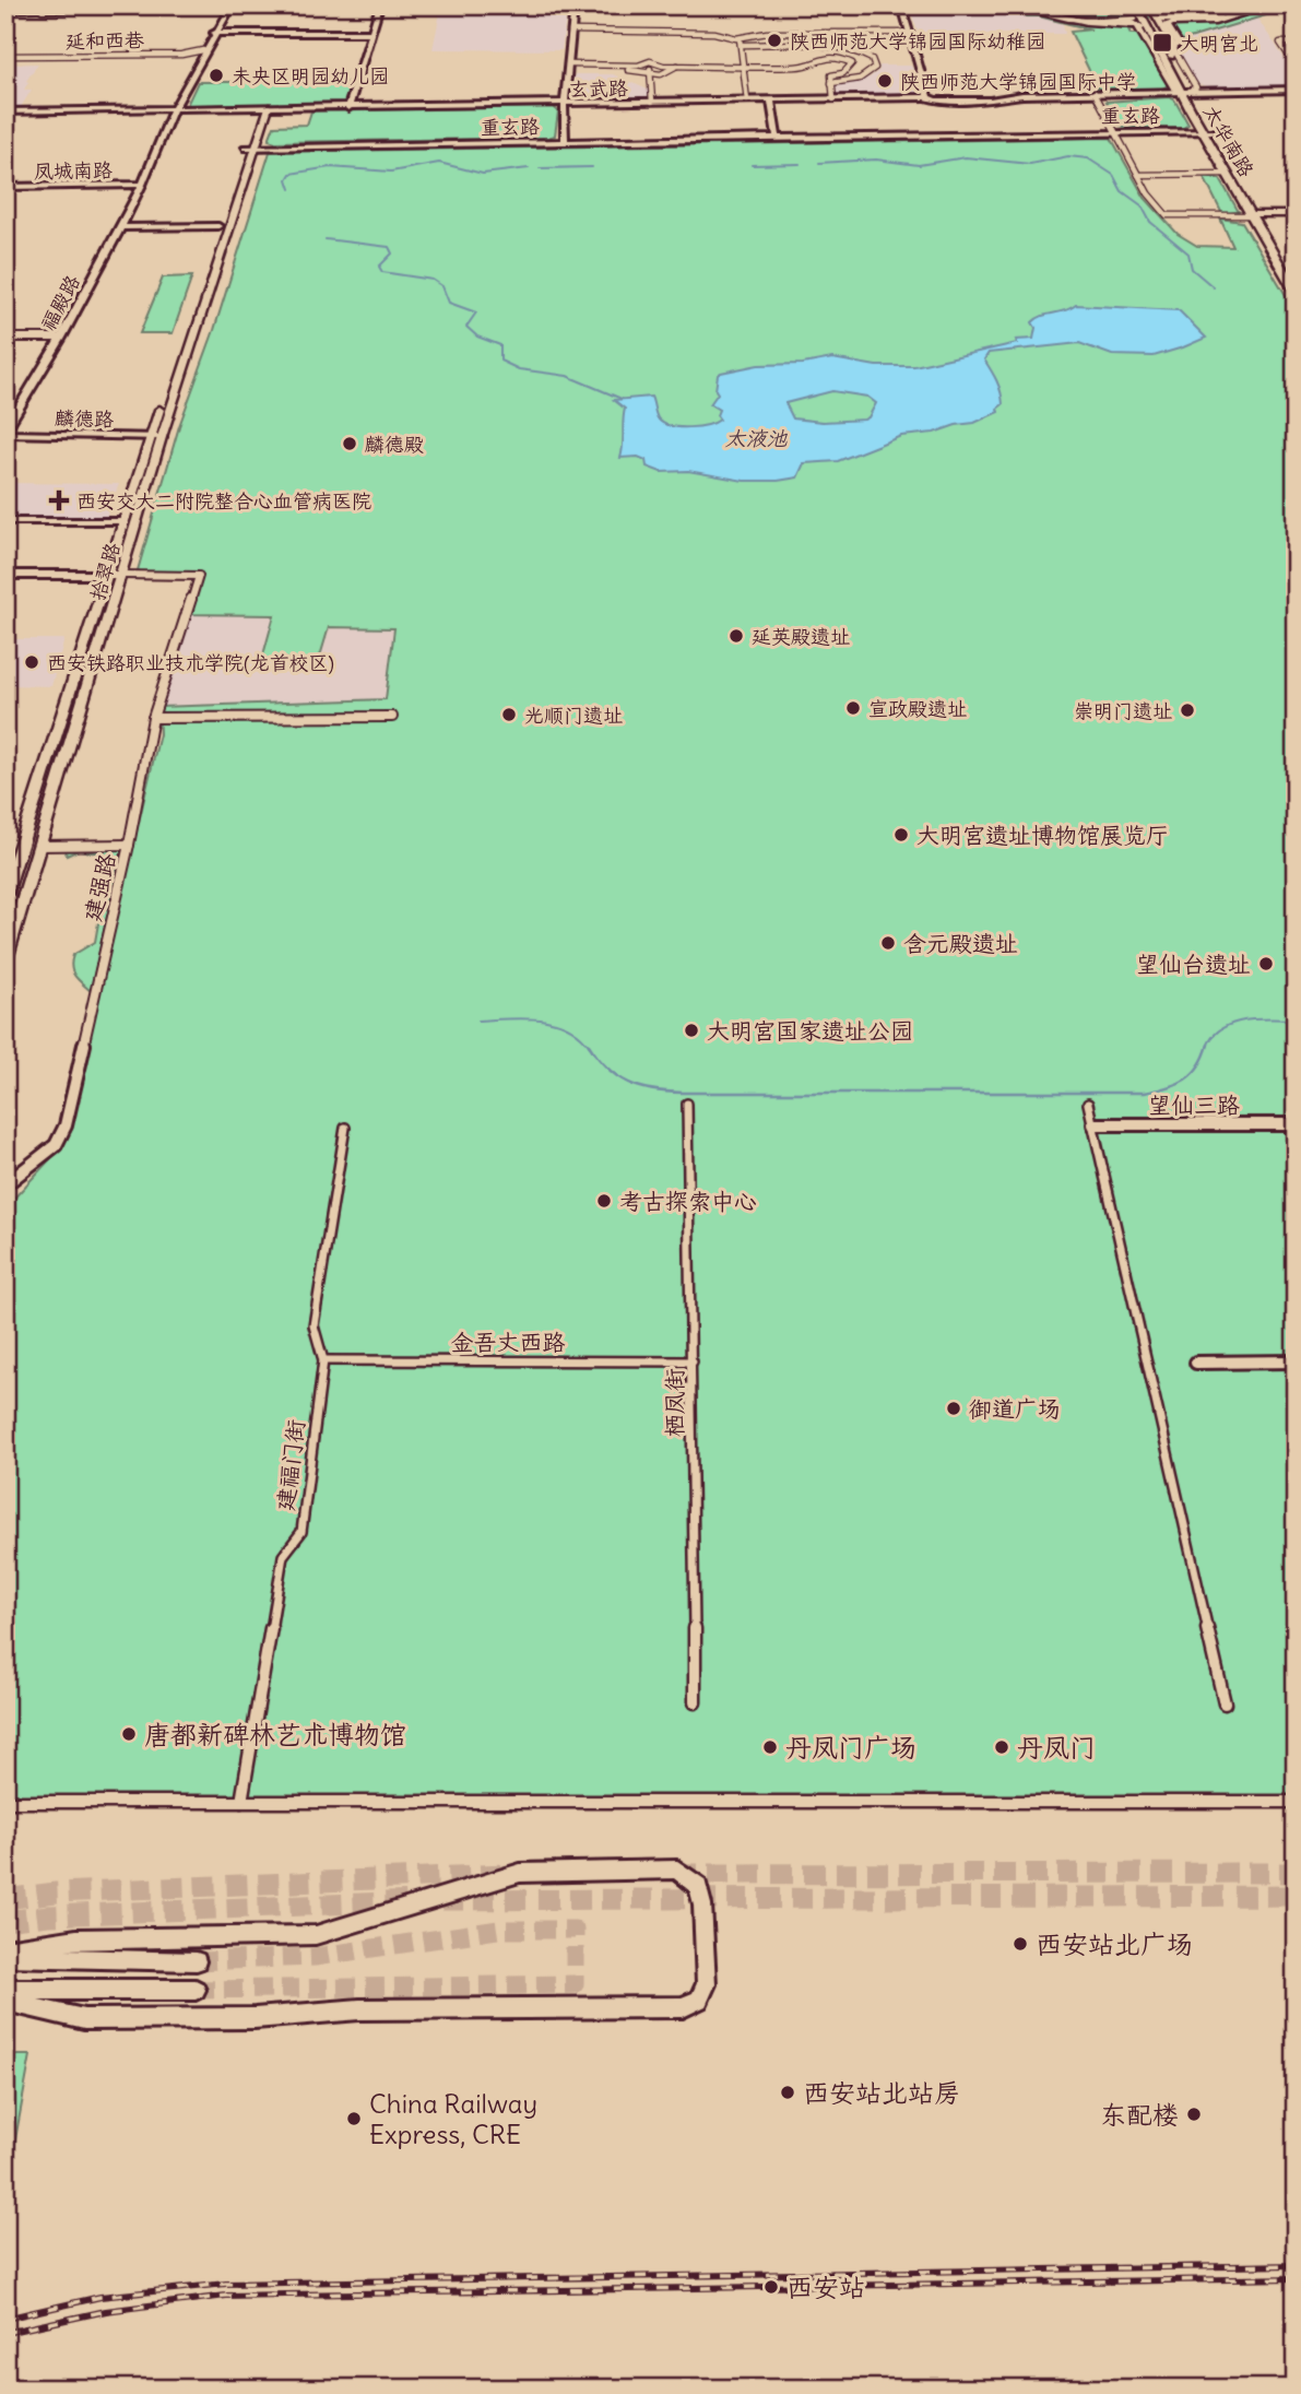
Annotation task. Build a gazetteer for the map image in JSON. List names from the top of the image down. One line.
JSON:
{"streets":{"main road":["太华南路","拾翠路"],"street":["延和西巷","玄武路","重玄路","凤城南路","福殿路","麟德路","建强路","望仙三路","金吾丈西路","栖凤街","建福门街"]},"crossings":[["玄武路","太华南路"],["玄武路","福殿路"],["玄武路","拾翠路"],["重玄路","太华南路"],["重玄路","拾翠路"],["凤城南路","福殿路"],["福殿路","麟德路"],["麟德路","拾翠路"],["拾翠路","建强路"],["金吾丈西路","栖凤街"],["金吾丈西路","建福门街"]],"water":["太液池"],"places":{"other":["陕西师范大学锦园国际幼稚园","未央区明园幼儿园","陕西师范大学锦园国际中学","麟德殿","延英殿遗址","西安铁路职业技术学院(龙首校区)","宣政殿遗址","崇明门遗址","光顺门遗址","大明宫遗址博物馆展览厅","含元殿遗址","望仙台遗址","大明宫国家遗址公园","考古探索中心","御道广场","唐都新碑林艺术博物馆","丹凤门广场","丹凤门","西安站北广场","西安站北站房","东配楼","China Railway Express, CRE","西安站"],"transit":["大明宫北"],"health":["西安交大二附院整合心血管病医院"]}}
